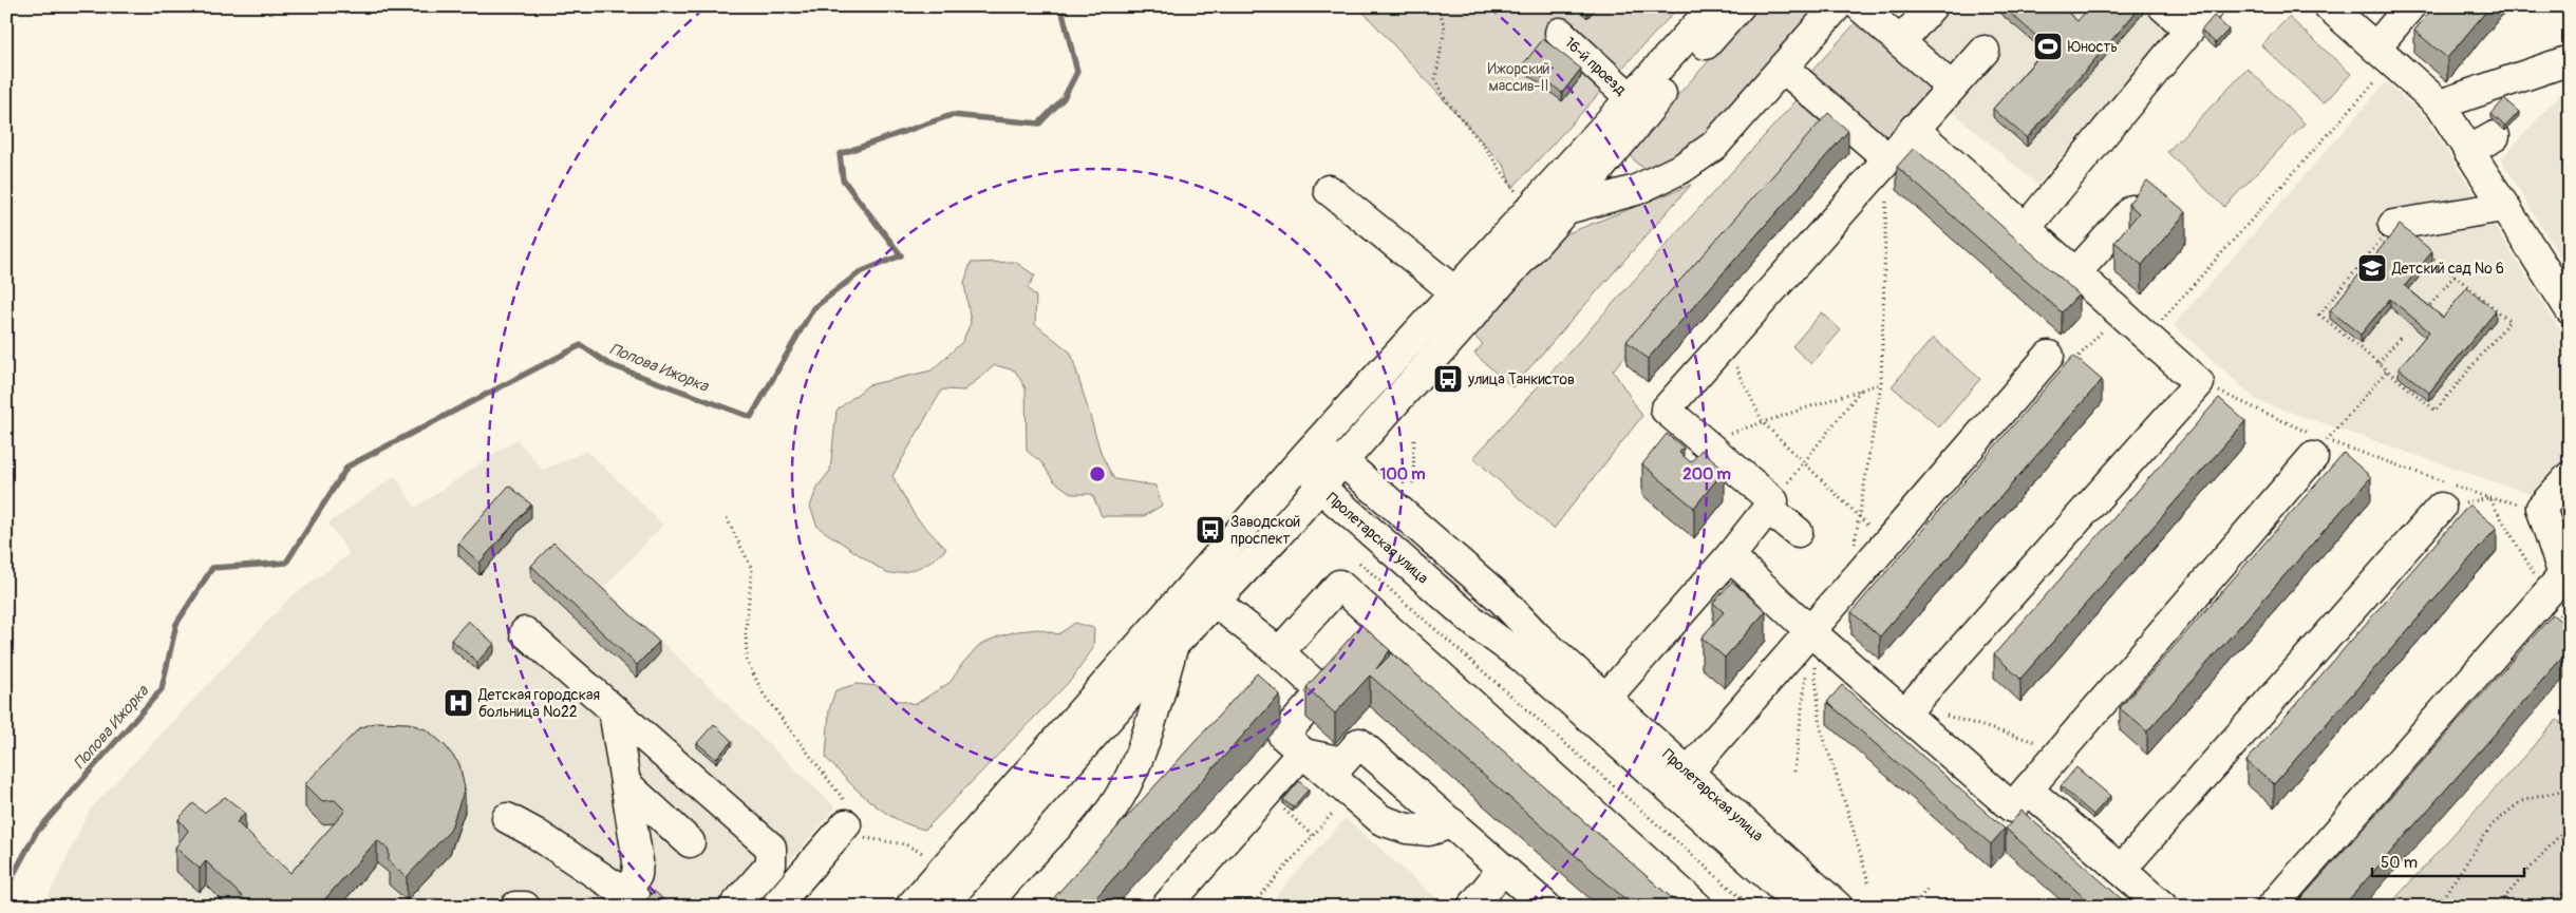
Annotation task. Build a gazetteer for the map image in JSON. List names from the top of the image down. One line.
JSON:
{"streets":{"main road":["16-й проезд","Пролетарская улица"]},"water":["Попова Ижорка"],"parks":["Ижорский массив-II"],"places":{"sports":["Юность"],"school or university":["Детский сад № 6"],"bus stop":["улица Танкистов","Заводской проспект"],"hospital":["Детская городская больница №22"]},"scale_bar":"50 m","rings":["100 m","200 m"]}
